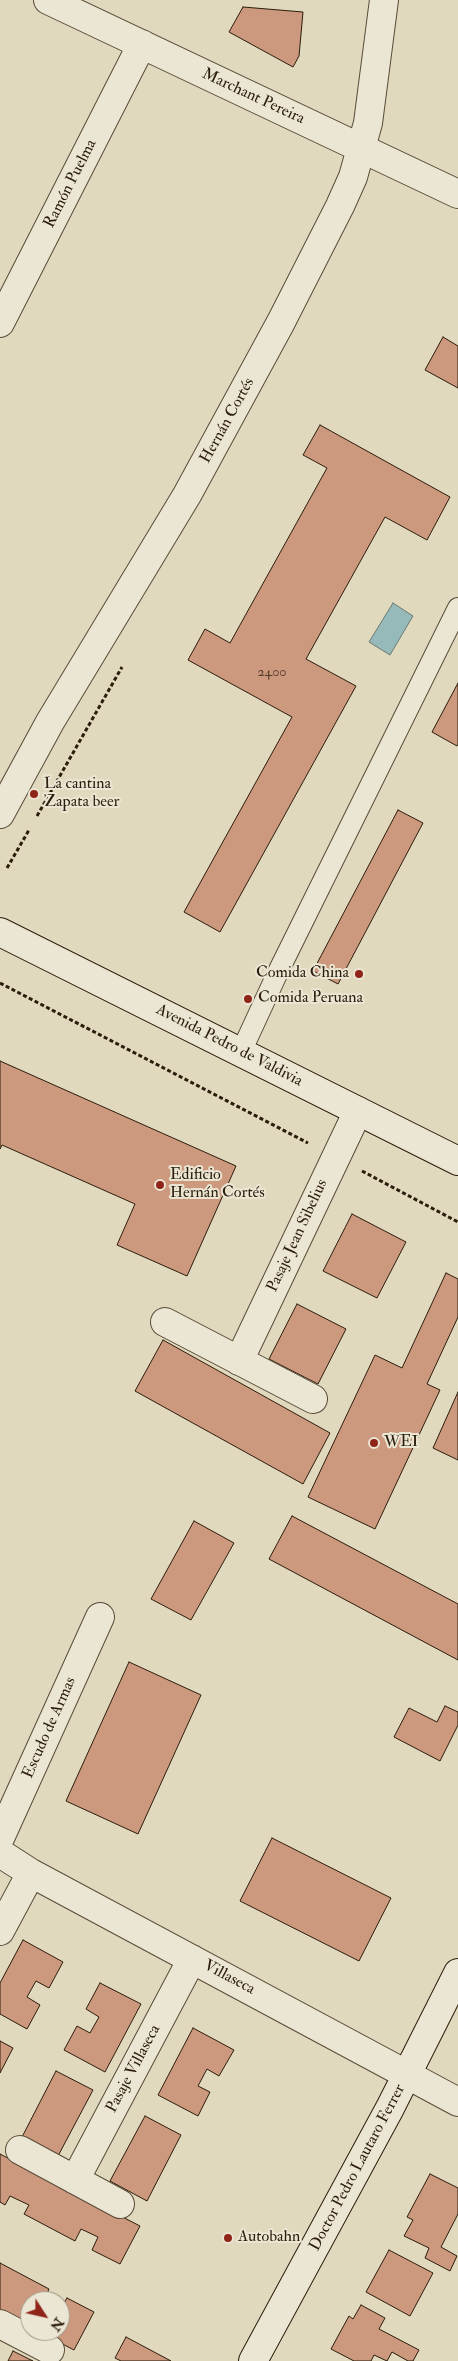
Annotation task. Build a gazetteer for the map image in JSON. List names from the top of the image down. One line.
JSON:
{"streets":{"street":["Marchant Pereira","Ramón Puelma","Hernán Cortés","Avenida Pedro de Valdivia","Pasaje Jean Sibelius","Escudo de Armas","Villaseca","Pasaje Villaseca","Doctor Pedro Lautaro Ferrer"]},"crossings":[["Marchant Pereira","Ramón Puelma"],["Marchant Pereira","Hernán Cortés"],["Avenida Pedro de Valdivia","Pasaje Jean Sibelius"],["Villaseca","Pasaje Villaseca"],["Villaseca","Doctor Pedro Lautaro Ferrer"]],"places":["La cantina Zapata beer","Comida China","Comida Peruana","Edificio Hernán Cortés","WEI","Autobahn"],"house_numbers":["2400"],"north":"bottom right"}
